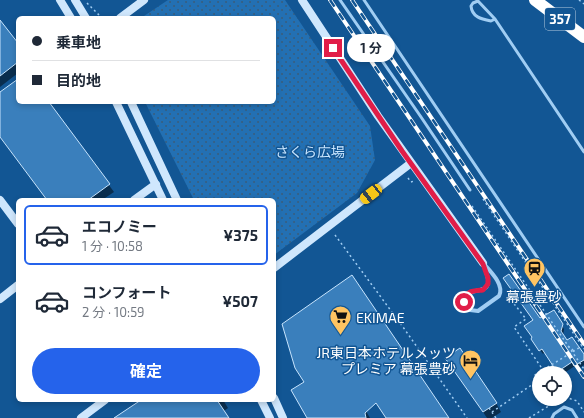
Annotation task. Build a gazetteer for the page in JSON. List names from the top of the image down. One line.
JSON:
{"streets":{"highway":["357"]},"parks":["さくら広場"],"places":{"station":["幕張豊砂"],"supermarket":["EKIMAE"],"hotel":["JR東日本ホテルメッツ プレミア 幕張豊砂"]},"page":{"banner":["乗車地","目的地"],"bubble":"1 分","list":[{"name":"エコノミー","note":"1 分 · 10:58","value":"¥375"},{"name":"コンフォート","note":"2 分 · 10:59","value":"¥507"}],"buttons":"確定"}}
